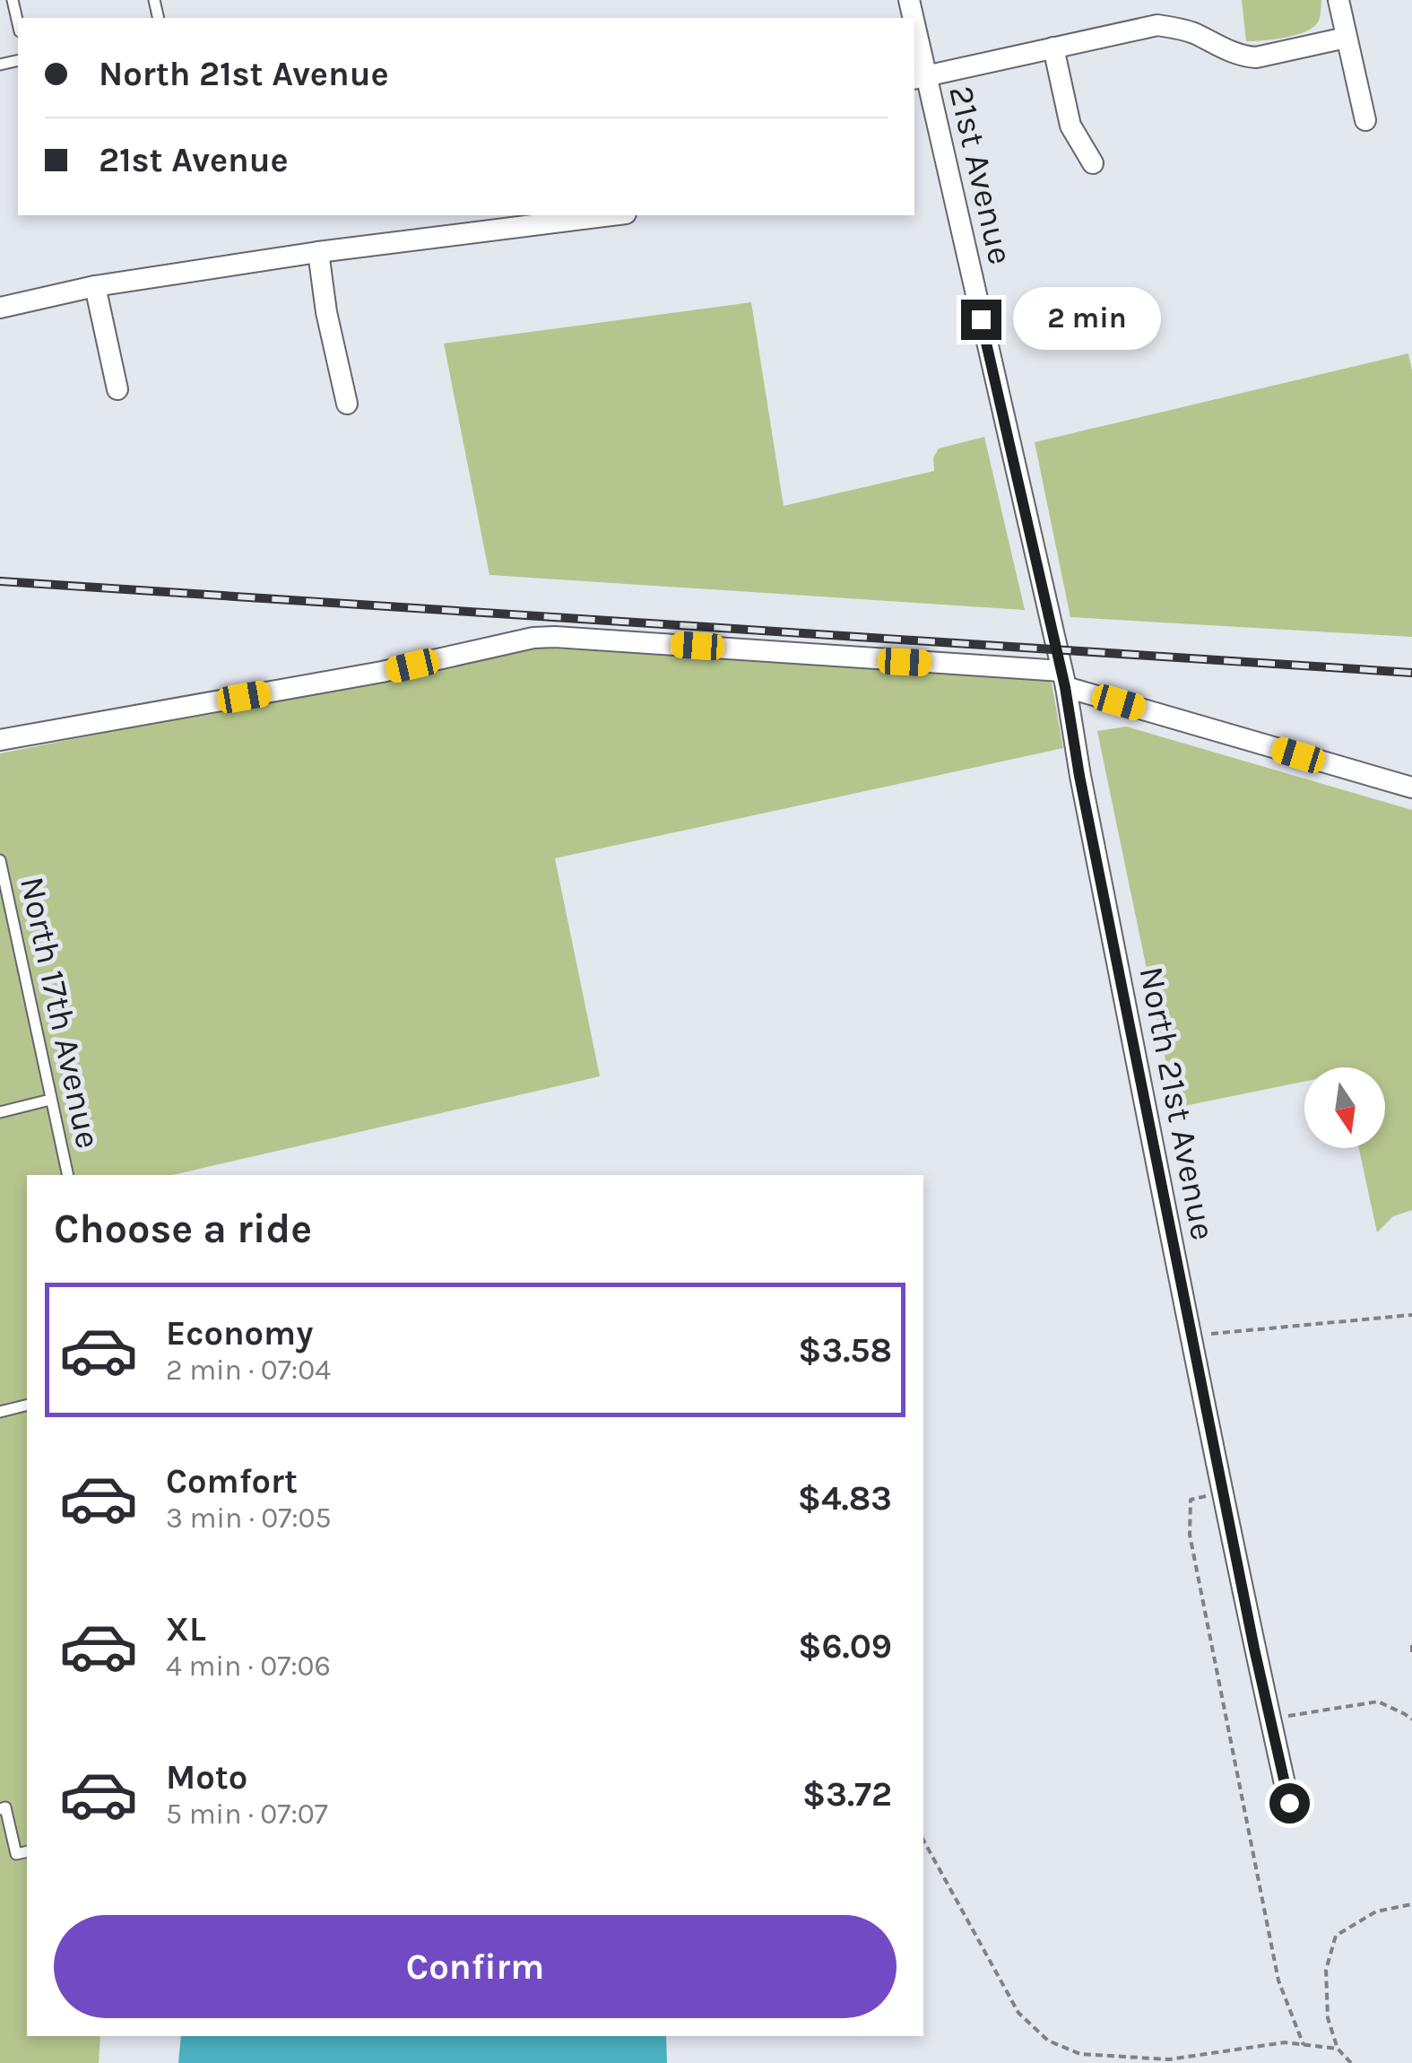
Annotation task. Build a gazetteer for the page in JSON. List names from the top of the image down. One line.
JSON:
{"streets":{"street":["21st Avenue","North 21st Avenue"],"lane":["North 17th Avenue"]},"crossings":[["21st Avenue","North 21st Avenue"]],"north":"bottom","page":{"banner":["North 21st Avenue","21st Avenue"],"bubble":"2 min","heading":"Choose a ride","list":[{"name":"Economy","note":"2 min · 07:04","value":"$3.58"},{"name":"Comfort","note":"3 min · 07:05","value":"$4.83"},{"name":"XL","note":"4 min · 07:06","value":"$6.09"},{"name":"Moto","note":"5 min · 07:07","value":"$3.72"}],"buttons":"Confirm"}}
